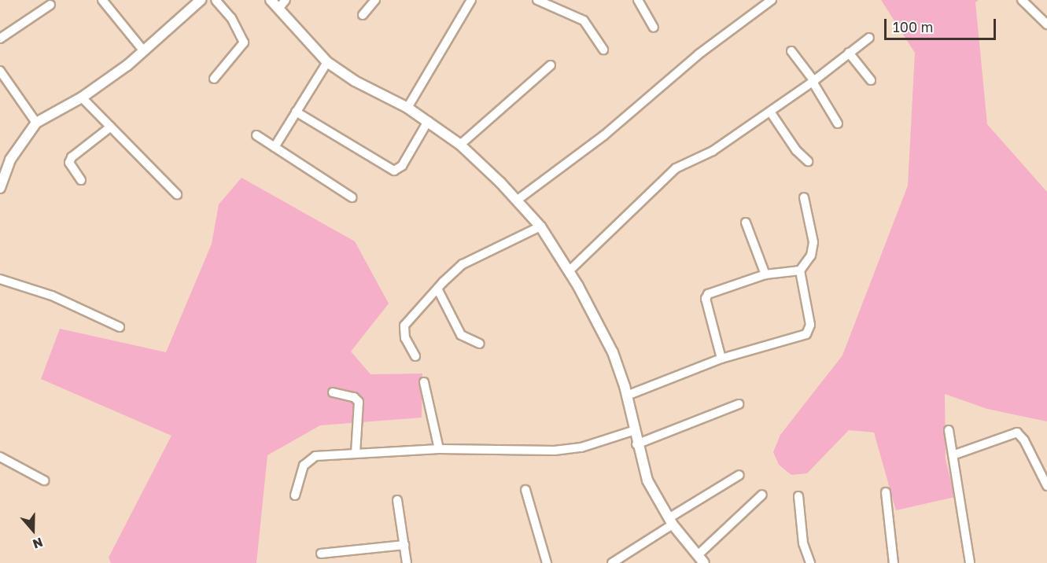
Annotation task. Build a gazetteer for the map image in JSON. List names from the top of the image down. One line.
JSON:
{"scale_bar":"100 m","north":"bottom"}
